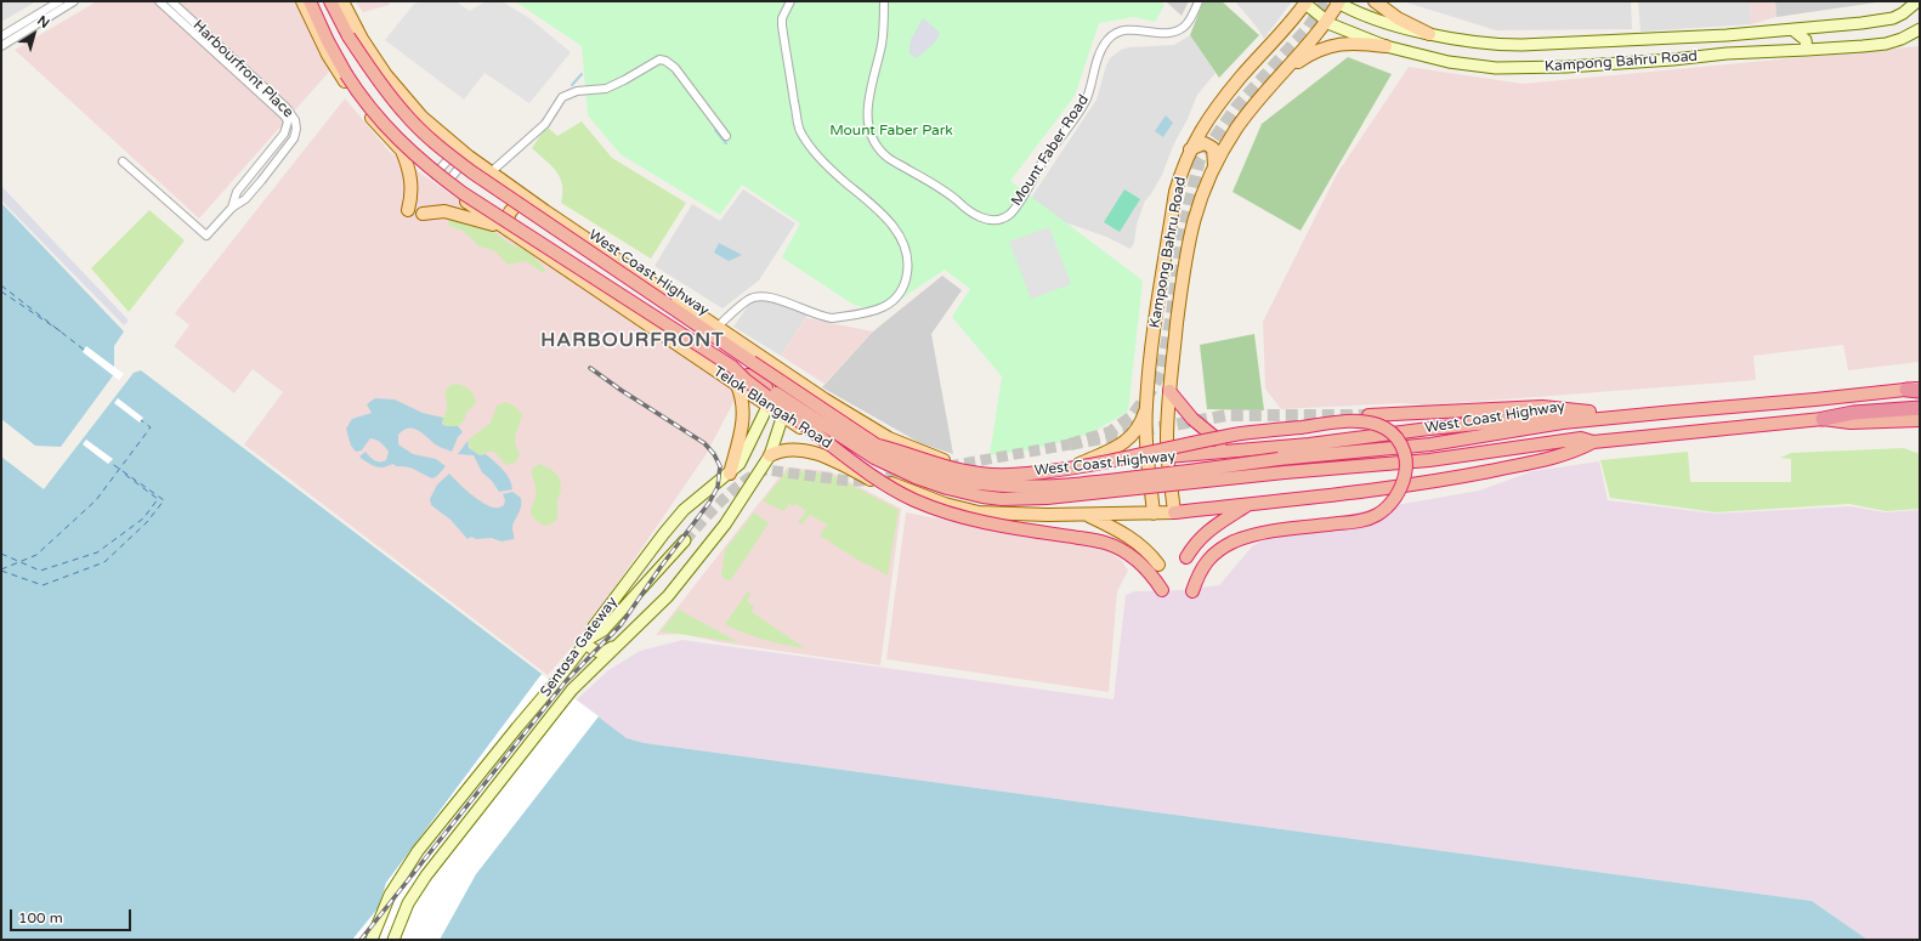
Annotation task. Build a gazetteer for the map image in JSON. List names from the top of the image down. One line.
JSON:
{"streets":{"highway":["West Coast Highway"],"main road":["Kampong Bahru Road","Telok Blangah Road","Sentosa Gateway"],"street":["Harbourfront Place","Mount Faber Road"]},"crossings":[["Kampong Bahru Road","Telok Blangah Road"],["Telok Blangah Road","Sentosa Gateway"]],"districts":["HARBOURFRONT"],"parks":["Mount Faber Park"],"scale_bar":"100 m","north":"top right"}
